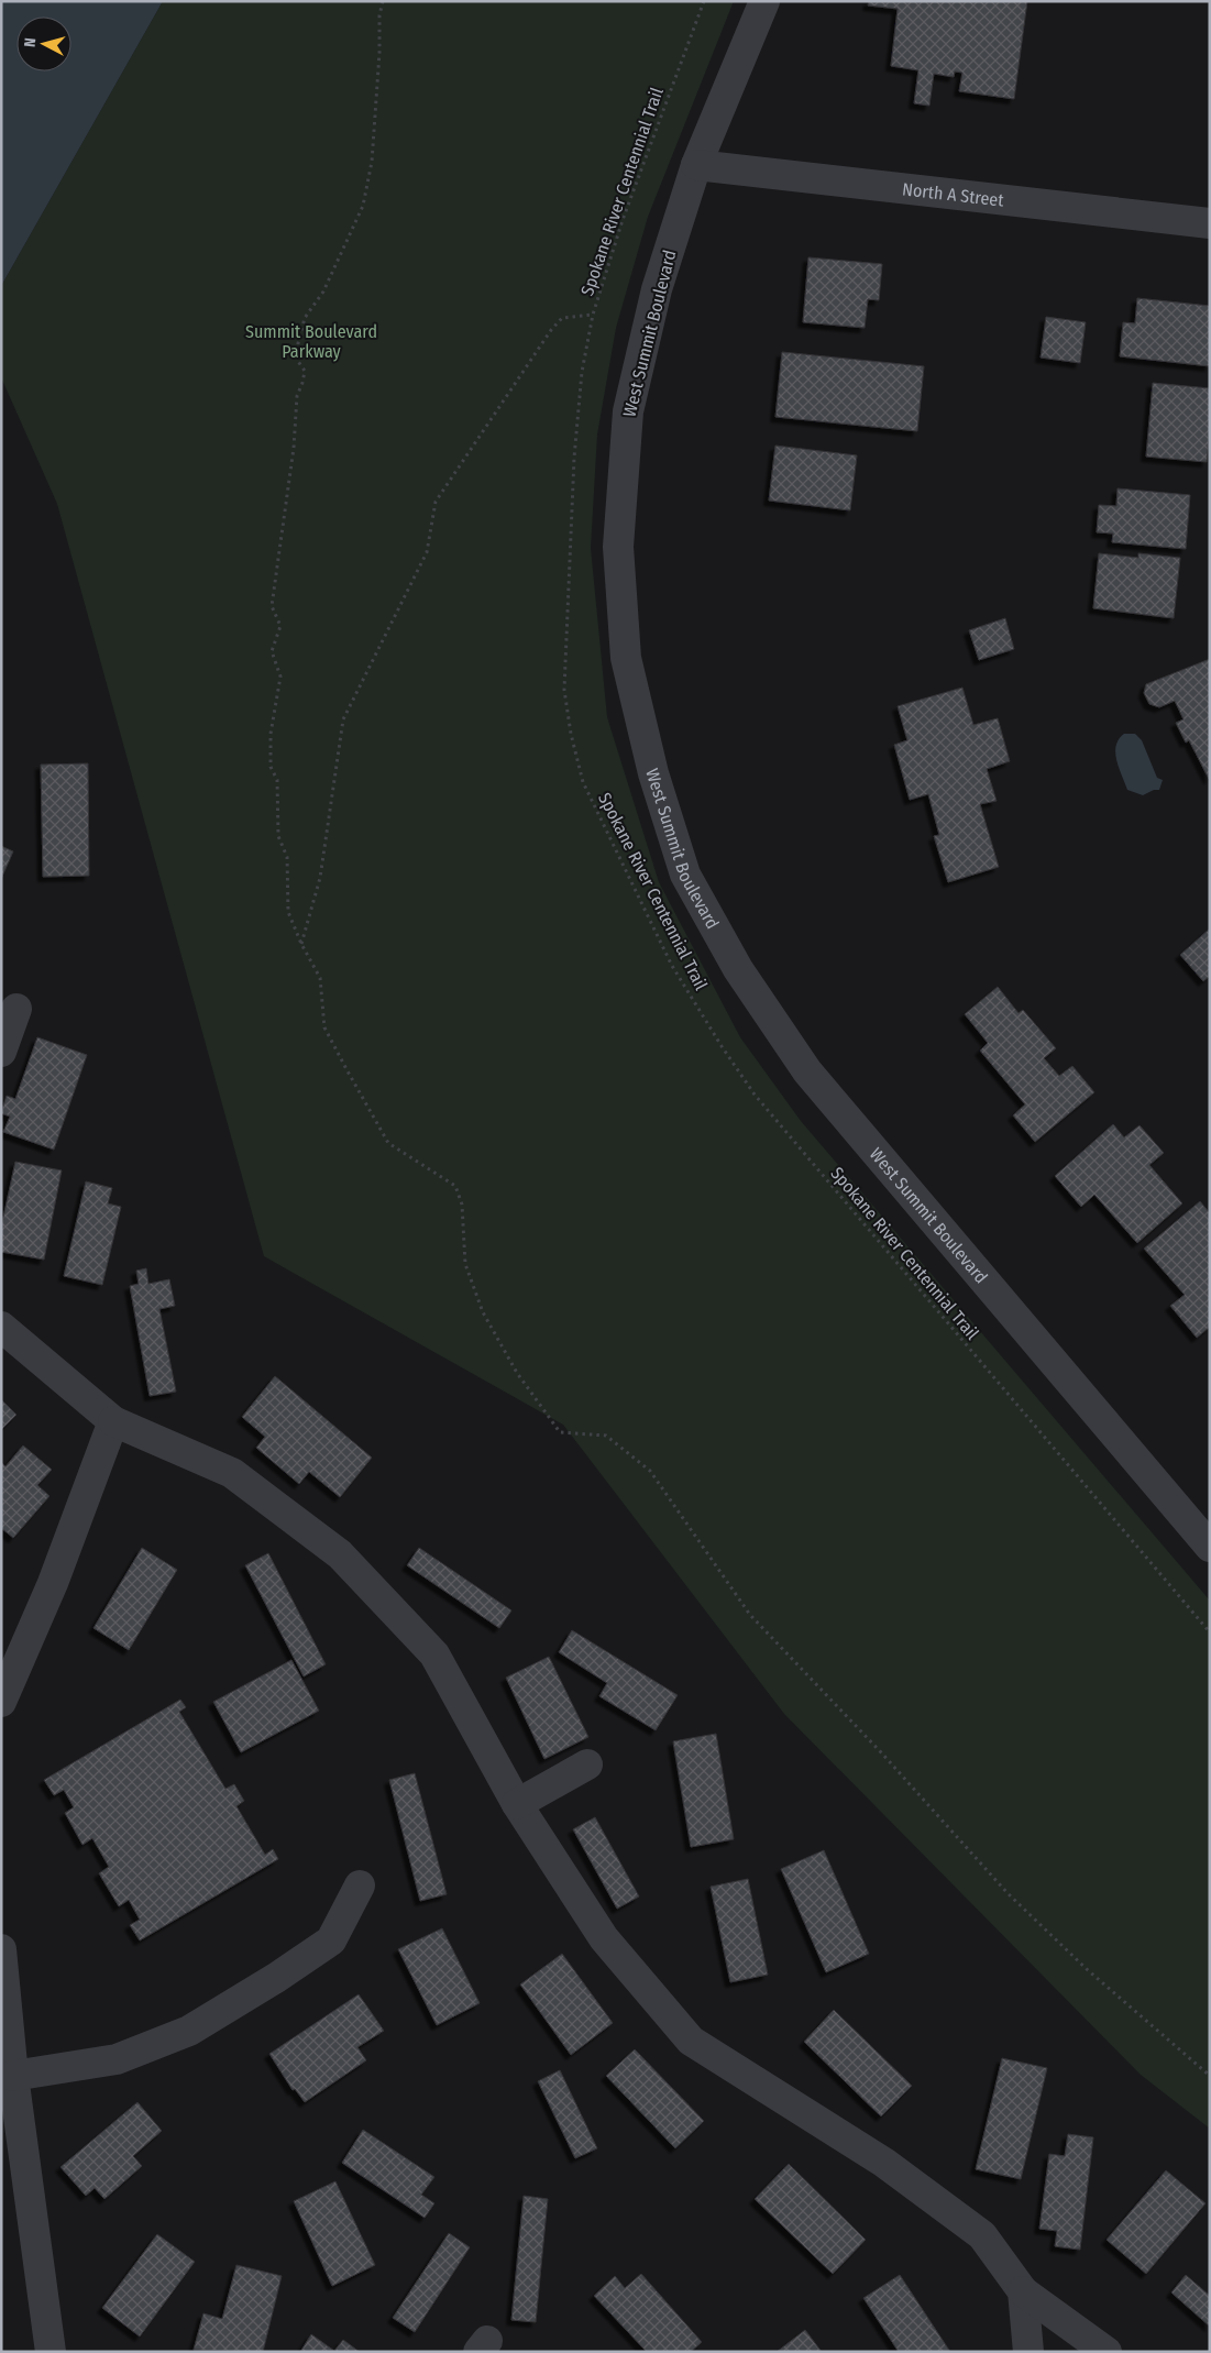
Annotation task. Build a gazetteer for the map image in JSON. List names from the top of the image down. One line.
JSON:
{"streets":{"street":["North A Street","West Summit Boulevard"],"path":["Spokane River Centennial Trail"]},"crossings":[["North A Street","West Summit Boulevard"]],"parks":["Summit Boulevard Parkway"],"north":"left"}
